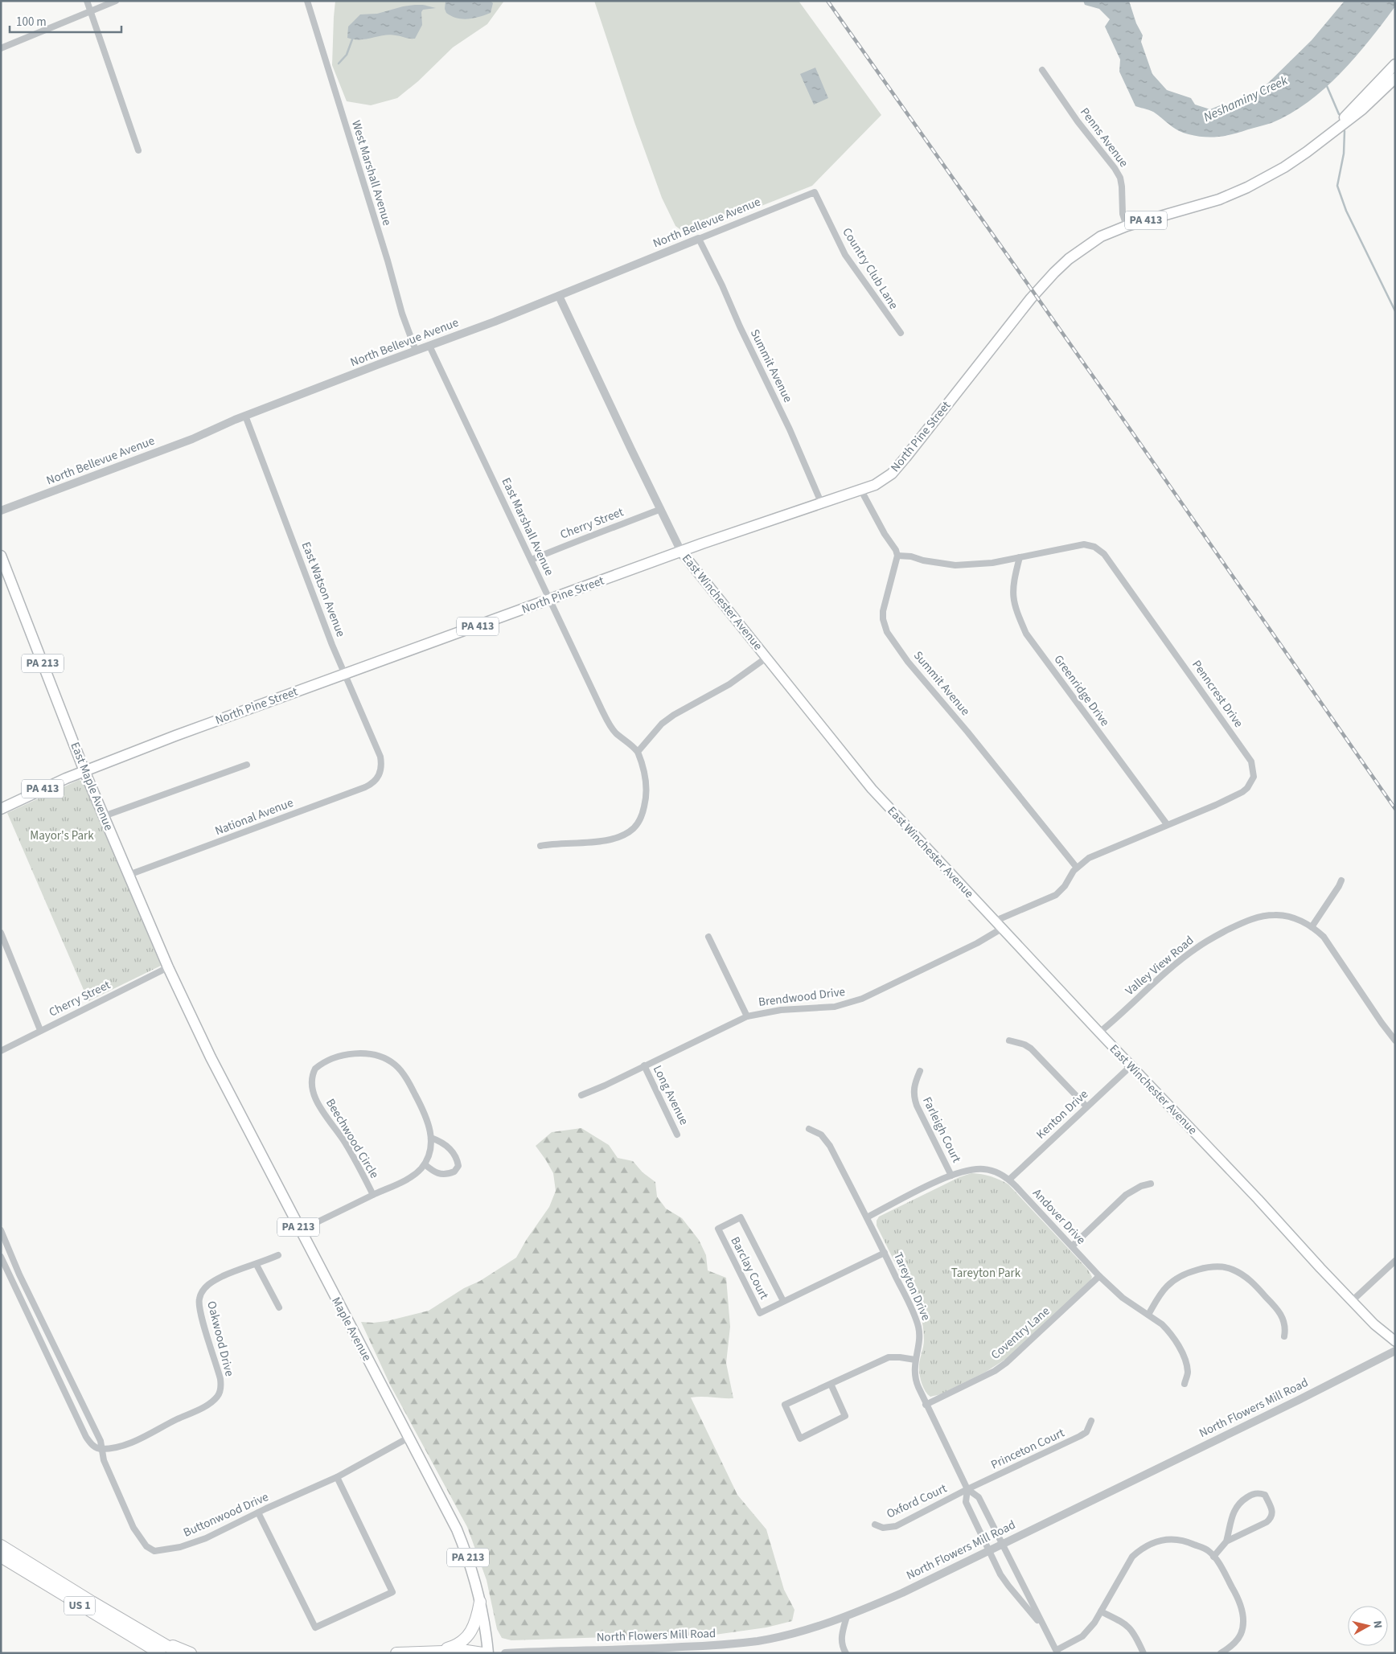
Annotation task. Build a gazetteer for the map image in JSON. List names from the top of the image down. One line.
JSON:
{"streets":{"highway":["US 1"],"main road":["PA 413","North Pine Street","East Winchester Avenue","PA 213","East Maple Avenue","Maple Avenue"],"street":["Penns Avenue","West Marshall Avenue","North Bellevue Avenue","Country Club Lane","Summit Avenue","Cherry Street","East Marshall Avenue","East Watson Avenue","Greenridge Drive","Penncrest Drive","National Avenue","Valley View Road","Brendwood Drive","Long Avenue","Kenton Drive","Farleigh Court","Beechwood Circle","Andover Drive","Barclay Court","Tareyton Drive","Coventry Lane","Oakwood Drive","North Flowers Mill Road","Princeton Court","Oxford Court","Buttonwood Drive"]},"crossings":[["Penns Avenue","PA 413"],["Penns Avenue","North Pine Street"],["West Marshall Avenue","North Bellevue Avenue"],["PA 413","North Pine Street"],["PA 413","East Maple Avenue"],["North Bellevue Avenue","Country Club Lane"],["North Bellevue Avenue","Summit Avenue"],["North Bellevue Avenue","East Marshall Avenue"],["North Bellevue Avenue","East Watson Avenue"],["North Bellevue Avenue","East Winchester Avenue"],["Summit Avenue","North Pine Street"],["Summit Avenue","Penncrest Drive"],["North Pine Street","East Marshall Avenue"],["North Pine Street","East Watson Avenue"],["North Pine Street","East Winchester Avenue"],["North Pine Street","East Maple Avenue"],["Cherry Street","East Marshall Avenue"],["Cherry Street","East Winchester Avenue"],["Cherry Street","East Maple Avenue"],["East Watson Avenue","National Avenue"],["East Winchester Avenue","Penncrest Drive"],["East Winchester Avenue","Valley View Road"],["East Winchester Avenue","Brendwood Drive"],["East Winchester Avenue","Kenton Drive"],["Greenridge Drive","Penncrest Drive"],["East Maple Avenue","National Avenue"],["East Maple Avenue","Maple Avenue"],["Brendwood Drive","Long Avenue"],["Kenton Drive","Andover Drive"],["Farleigh Court","Andover Drive"],["Andover Drive","Tareyton Drive"],["Andover Drive","Coventry Lane"],["Barclay Court","Tareyton Drive"],["Tareyton Drive","Coventry Lane"],["Tareyton Drive","North Flowers Mill Road"],["Tareyton Drive","Princeton Court"],["Tareyton Drive","Oxford Court"],["Maple Avenue","Buttonwood Drive"],["Oakwood Drive","Buttonwood Drive"],["Princeton Court","Oxford Court"]],"water":["Neshaminy Creek"],"parks":["Mayor's Park","Tareyton Park"],"scale_bar":"100 m","north":"right"}
